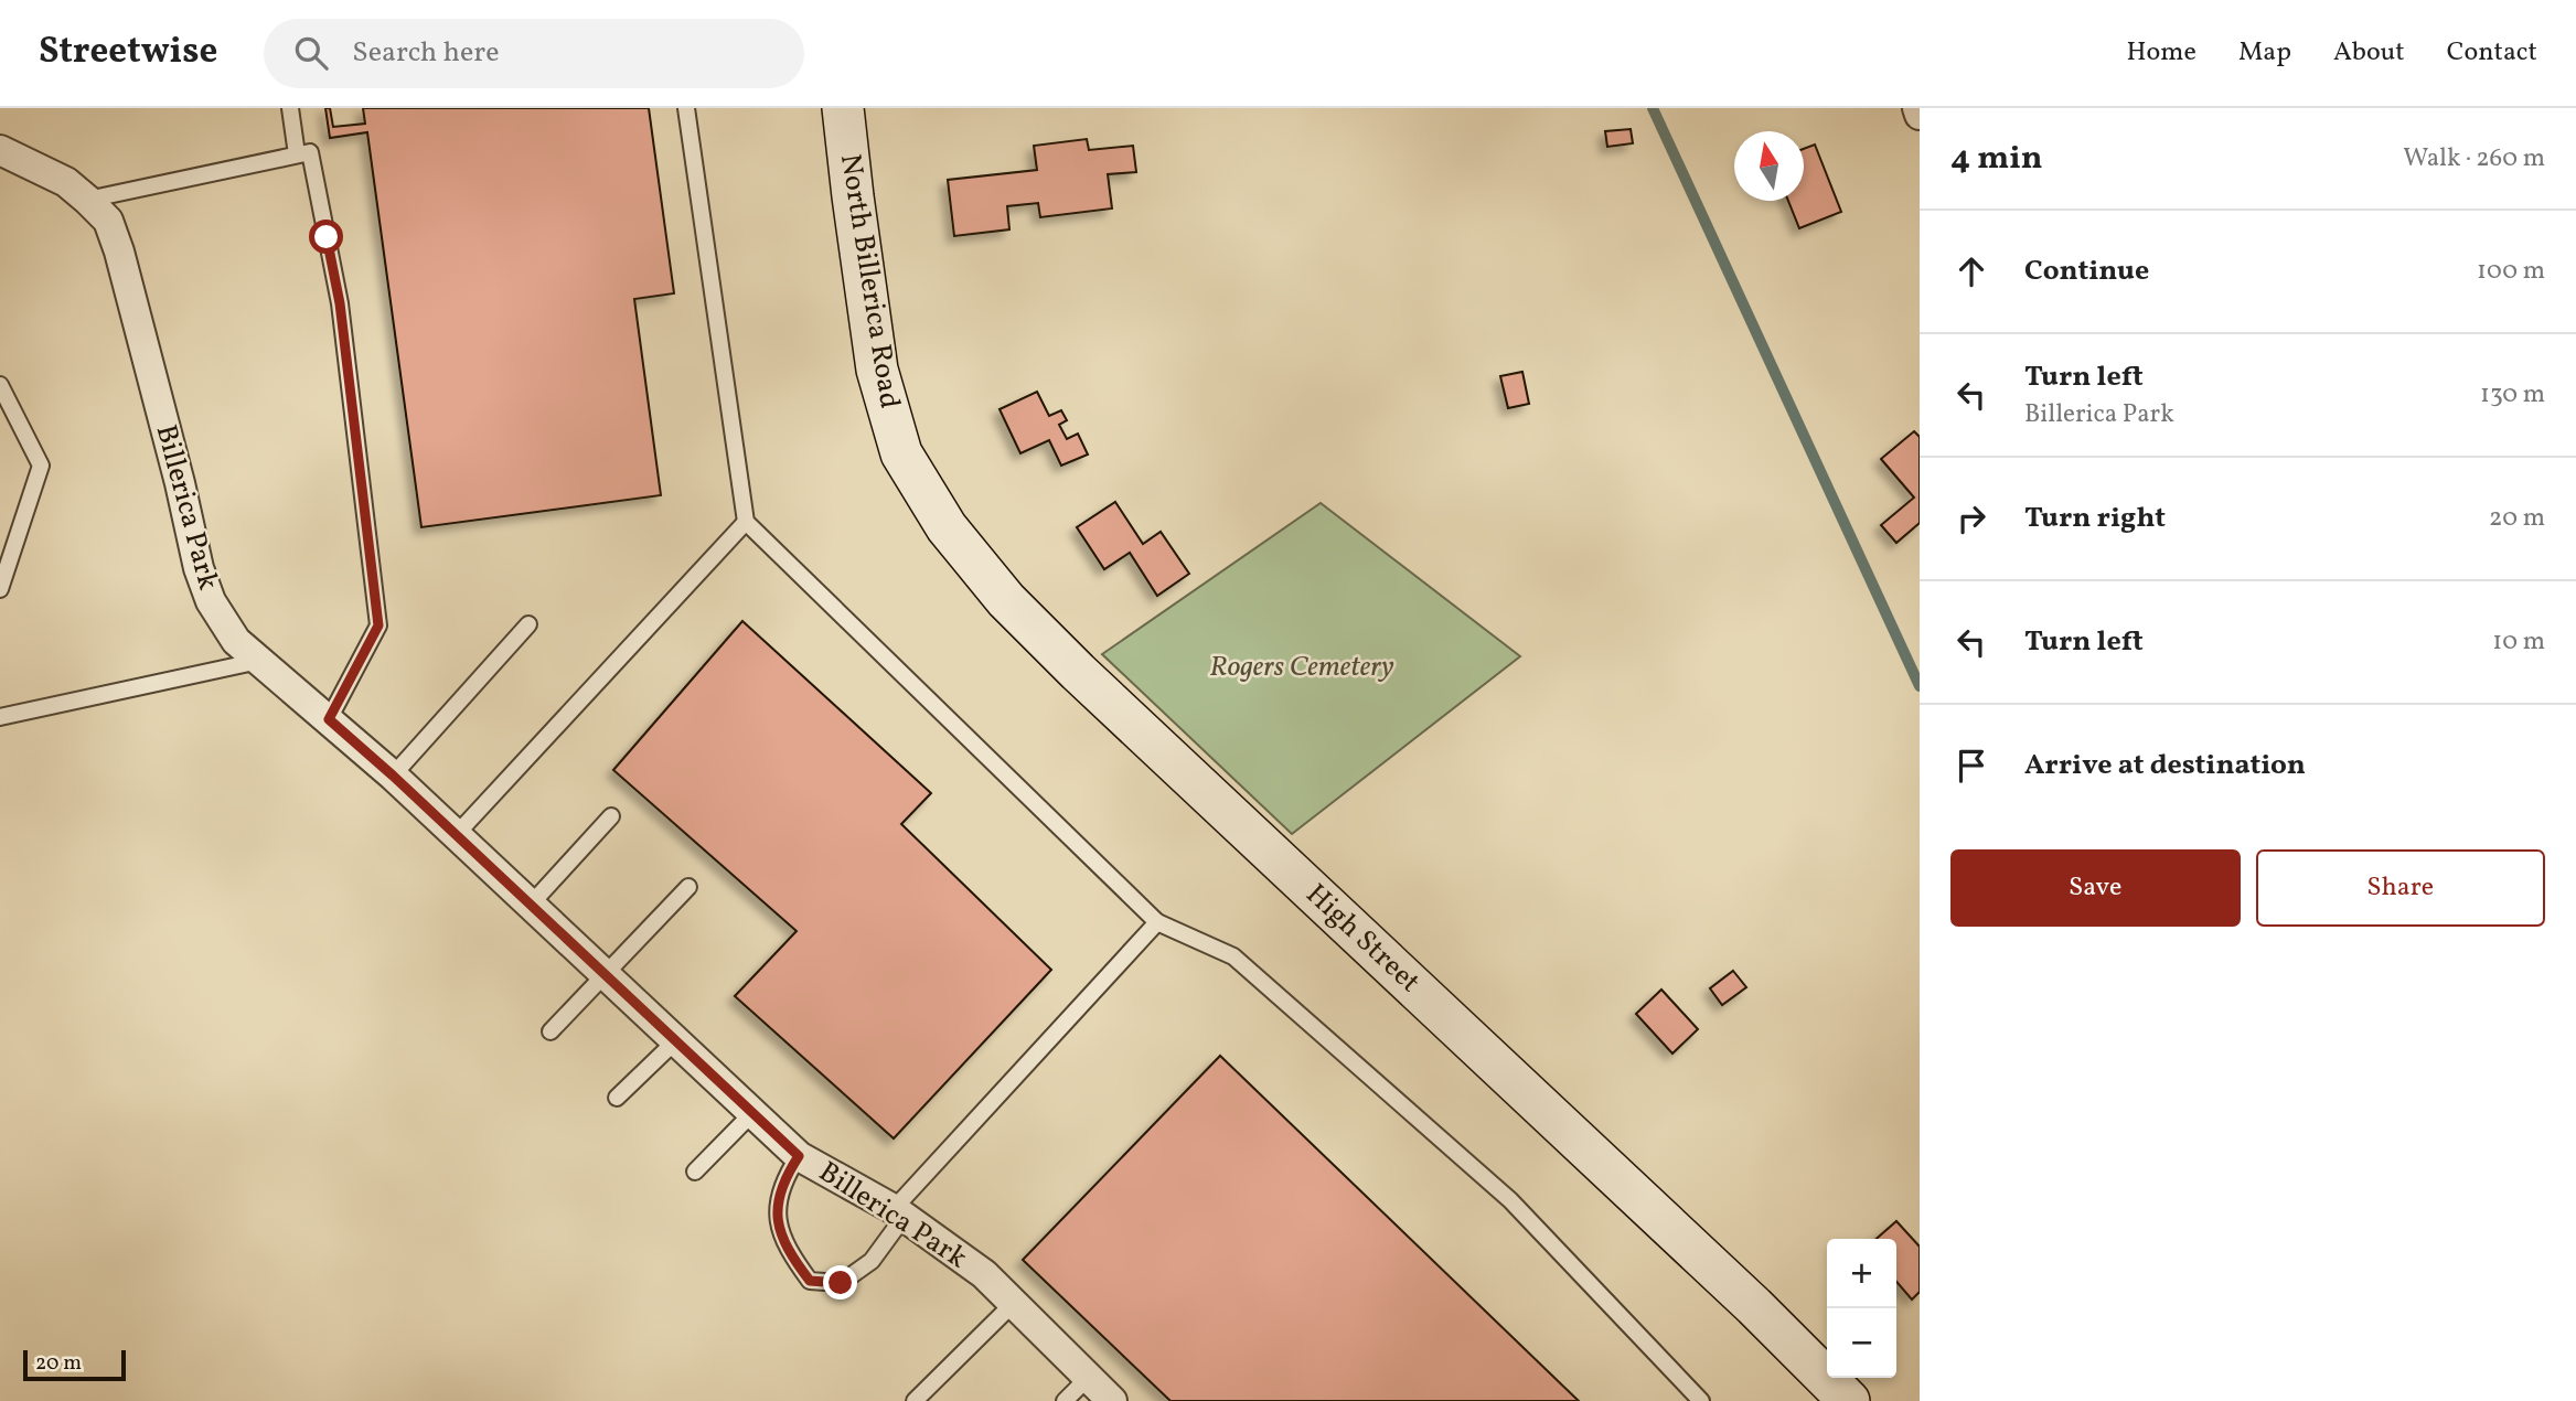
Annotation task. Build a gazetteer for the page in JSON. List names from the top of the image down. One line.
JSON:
{"streets":{"main road":["North Billerica Road","High Street"],"street":["Billerica Park"]},"crossings":[["North Billerica Road","High Street"]],"parks":["Rogers Cemetery"],"scale_bar":"20 m","north":"top","page":{"header":"Streetwise","search":"Search here","nav":["Home","Map","About","Contact"],"heading":["4 min","Walk · 260 m"],"list":[["Continue","100 m"],["Turn left","Billerica Park","130 m"],["Turn right","20 m"],["Turn left","10 m"],"Arrive at destination"],"buttons":["Save","Share"],"map_buttons":["+","−"],"scale":"20 m"}}
